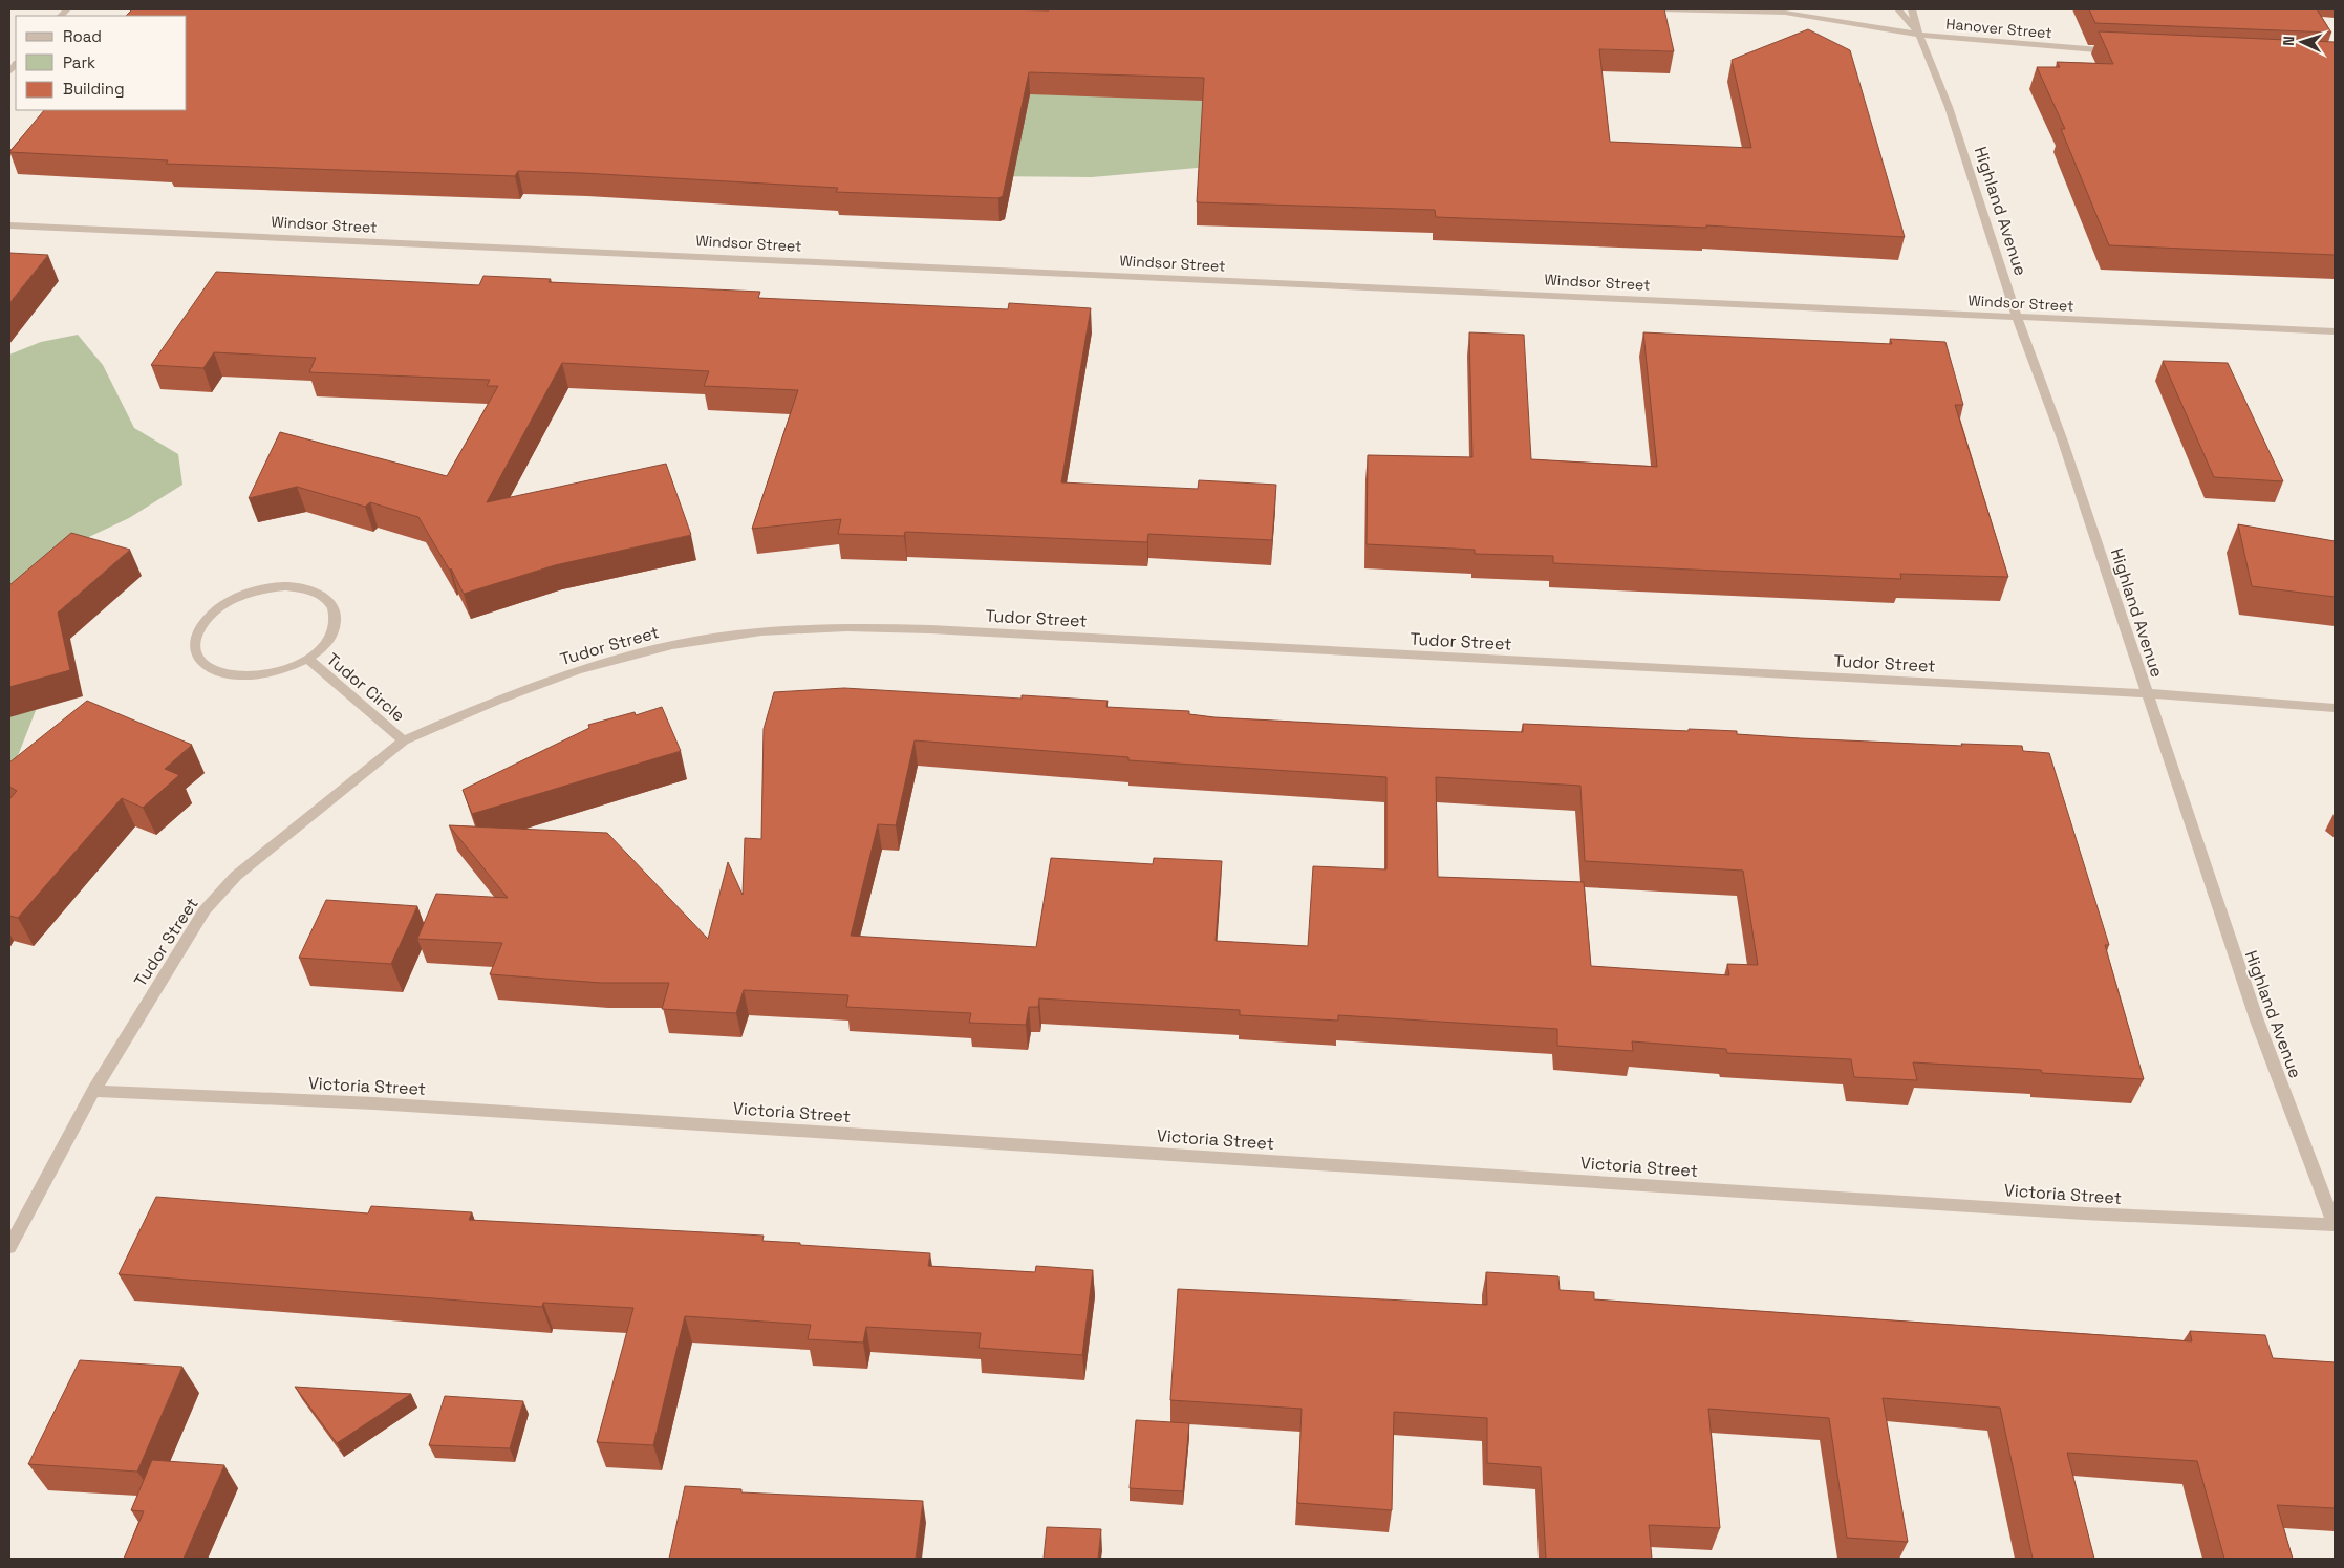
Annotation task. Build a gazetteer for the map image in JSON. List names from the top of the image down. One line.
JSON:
{"streets":{"street":["Hanover Street","Highland Avenue","Windsor Street","Tudor Street","Tudor Circle","Victoria Street"]},"crossings":[["Hanover Street","Highland Avenue"],["Highland Avenue","Windsor Street"],["Highland Avenue","Tudor Street"],["Highland Avenue","Victoria Street"],["Tudor Street","Tudor Circle"],["Tudor Street","Victoria Street"]],"legend":["Road","Park","Building"],"north":"left"}
